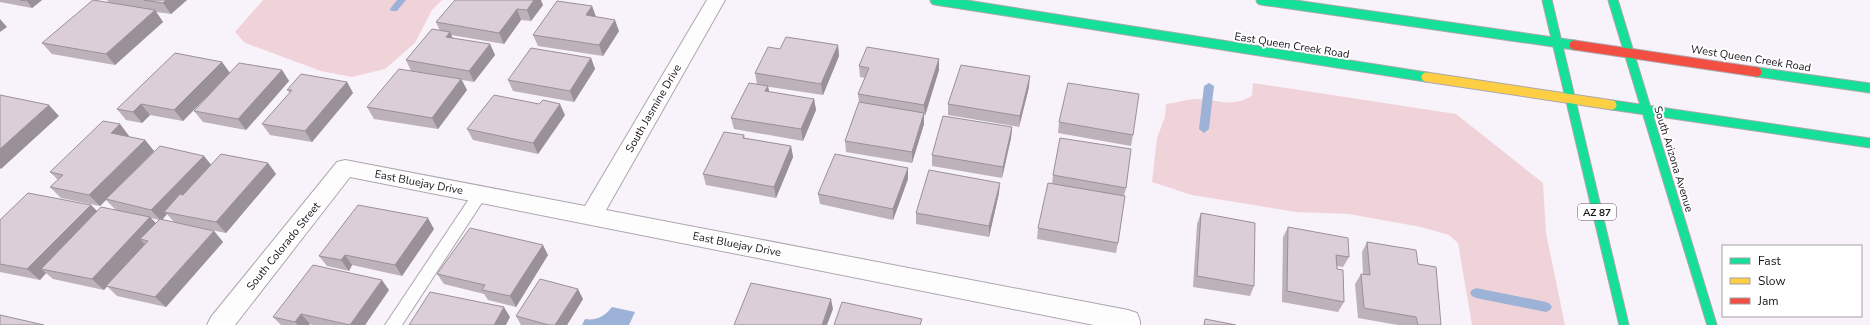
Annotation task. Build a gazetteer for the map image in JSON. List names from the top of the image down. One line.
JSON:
{"streets":{"main road":["East Queen Creek Road","West Queen Creek Road","South Arizona Avenue","AZ 87"],"street":["South Jasmine Drive","East Bluejay Drive","South Colorado Street"]},"crossings":[["East Queen Creek Road","South Arizona Avenue"],["East Queen Creek Road","AZ 87"],["West Queen Creek Road","South Arizona Avenue"],["South Jasmine Drive","East Bluejay Drive"],["East Bluejay Drive","South Colorado Street"]],"legend":["Fast","Slow","Jam"]}
